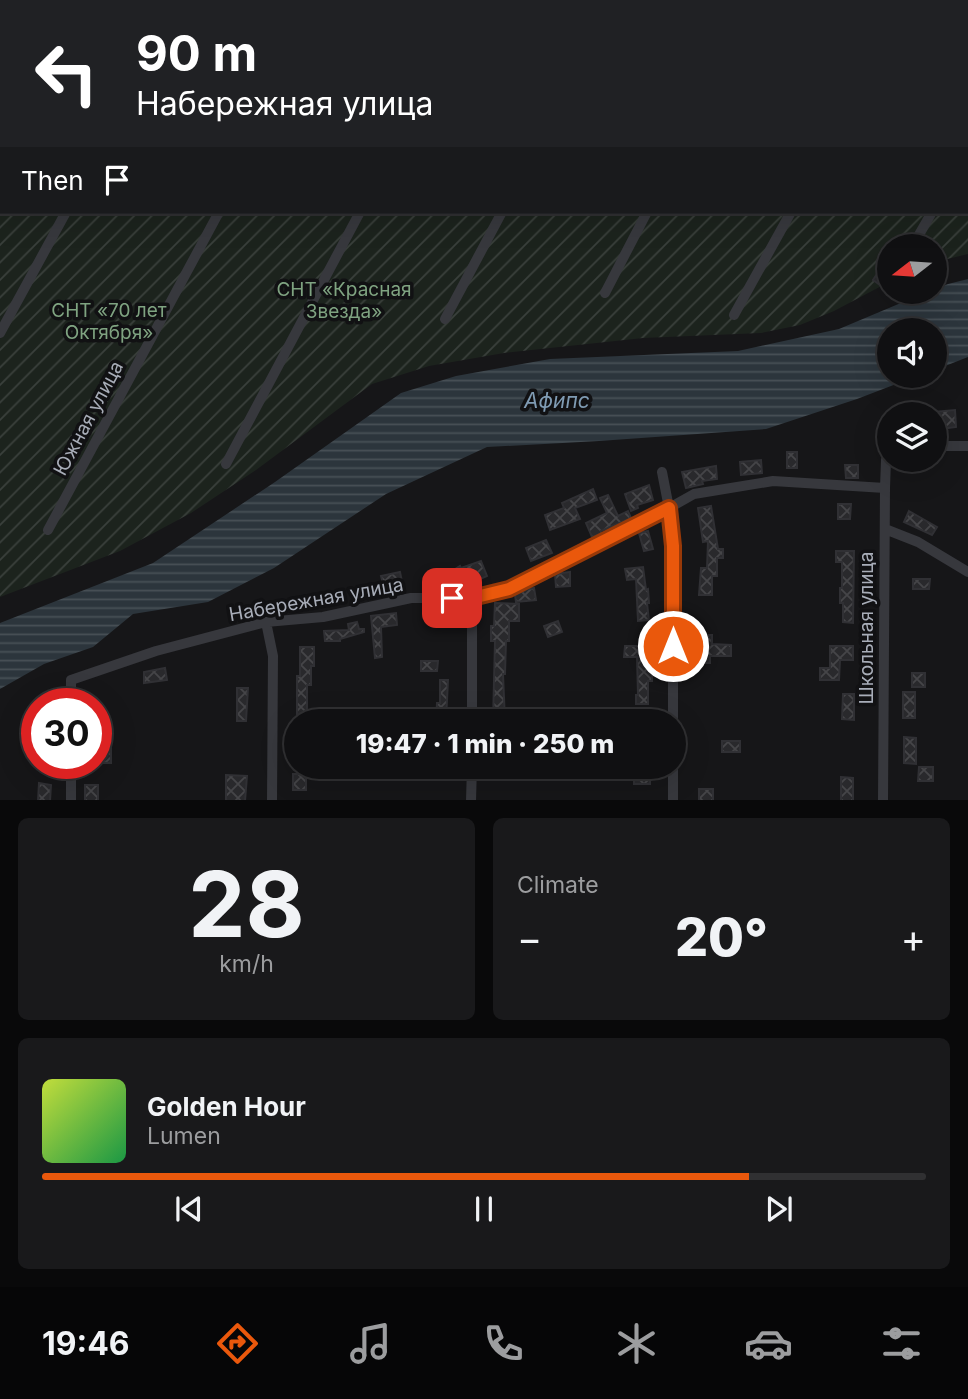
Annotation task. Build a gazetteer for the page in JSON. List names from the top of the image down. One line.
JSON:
{"streets":{"street":["Южная улица","Набережная улица","Школьная улица"]},"crossings":[["Набережная улица","Школьная улица"]],"water":["Афипс"],"parks":["СНТ «Красная Звезда»","СНТ «70 лет Октября»"],"north":"left","page":{"turn":["90 m","Набережная улица"],"then":"Then","limit":"30","trip":"19:47 · 1 min · 250 m","tile":[["28","km/h"],"Climate"],"heat":["−","20°","+"],"song":["Golden Hour","Lumen"],"tabs":"19:46"}}
